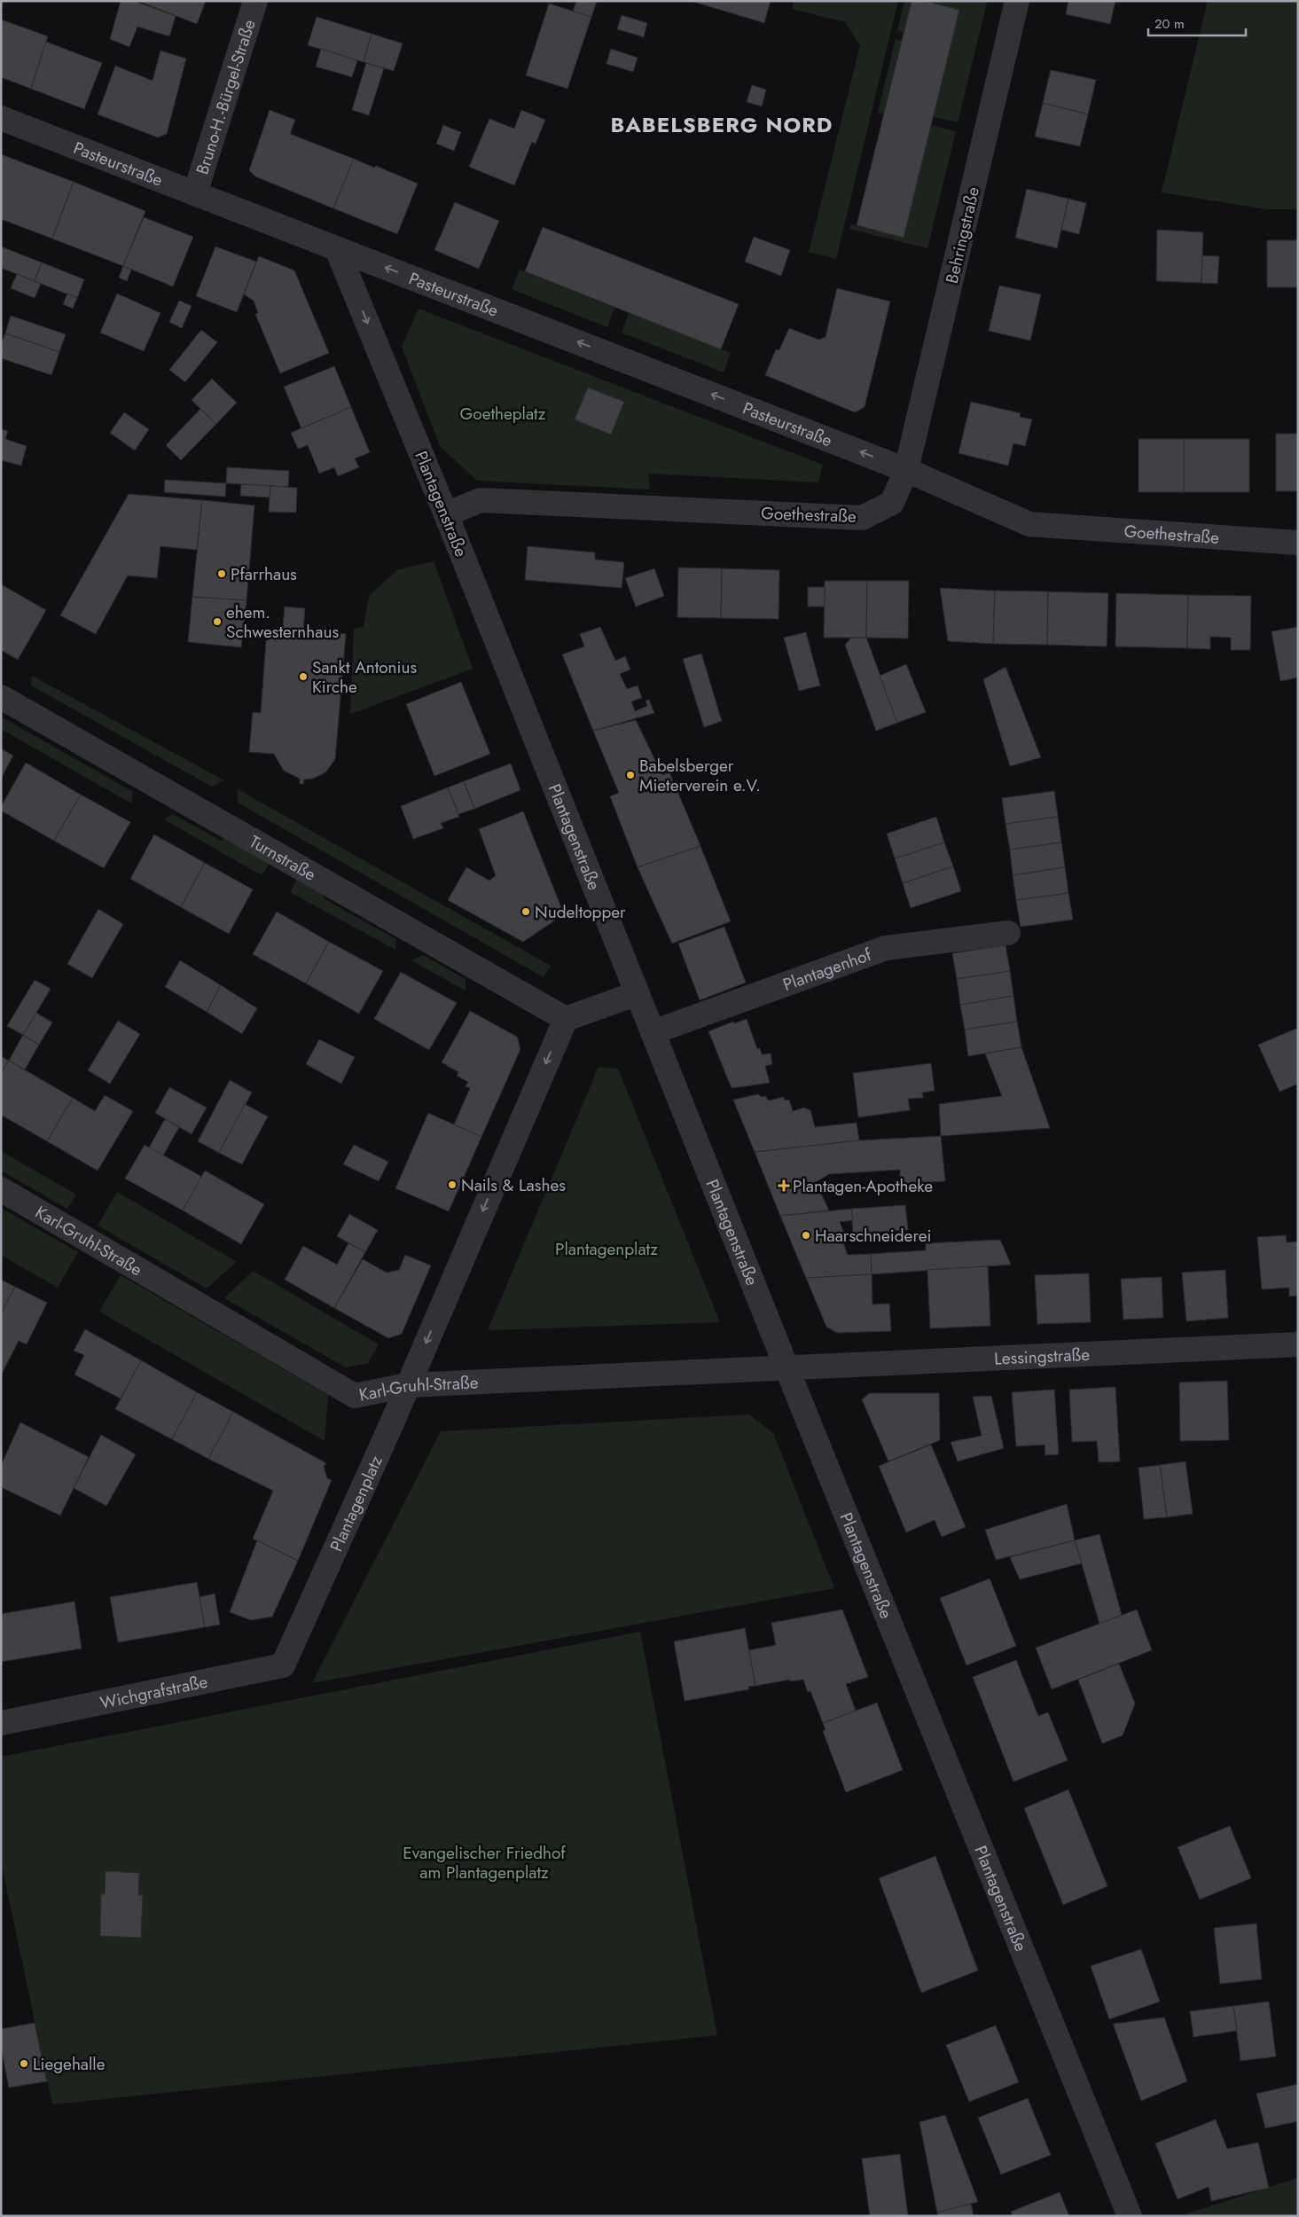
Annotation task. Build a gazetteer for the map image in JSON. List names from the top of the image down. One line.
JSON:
{"streets":{"street":["Bruno-H.-Bürgel-Straße","Pasteurstraße","Behringstraße","Plantagenstraße","Goethestraße","Turnstraße","Plantagenhof","Karl-Gruhl-Straße","Lessingstraße","Plantagenplatz","Wichgrafstraße"]},"crossings":[["Bruno-H.-Bürgel-Straße","Pasteurstraße"],["Pasteurstraße","Behringstraße"],["Pasteurstraße","Plantagenstraße"],["Pasteurstraße","Goethestraße"],["Behringstraße","Goethestraße"],["Plantagenstraße","Goethestraße"],["Plantagenstraße","Plantagenhof"],["Plantagenstraße","Karl-Gruhl-Straße"],["Plantagenstraße","Lessingstraße"],["Turnstraße","Plantagenplatz"],["Karl-Gruhl-Straße","Lessingstraße"],["Karl-Gruhl-Straße","Plantagenplatz"],["Plantagenplatz","Wichgrafstraße"]],"one_way":["Pasteurstraße","Plantagenplatz"],"districts":["BABELSBERG NORD"],"parks":["Goetheplatz","Plantagenplatz","Evangelischer Friedhof am Plantagenplatz"],"places":{"other":["Pfarrhaus","ehem. Schwesternhaus","Sankt Antonius Kirche","Babelsberger Mieterverein e.V.","Nudeltopper","Nails & Lashes","Haarschneiderei","Liegehalle"],"health":["Plantagen-Apotheke"]},"scale_bar":"20 m"}
